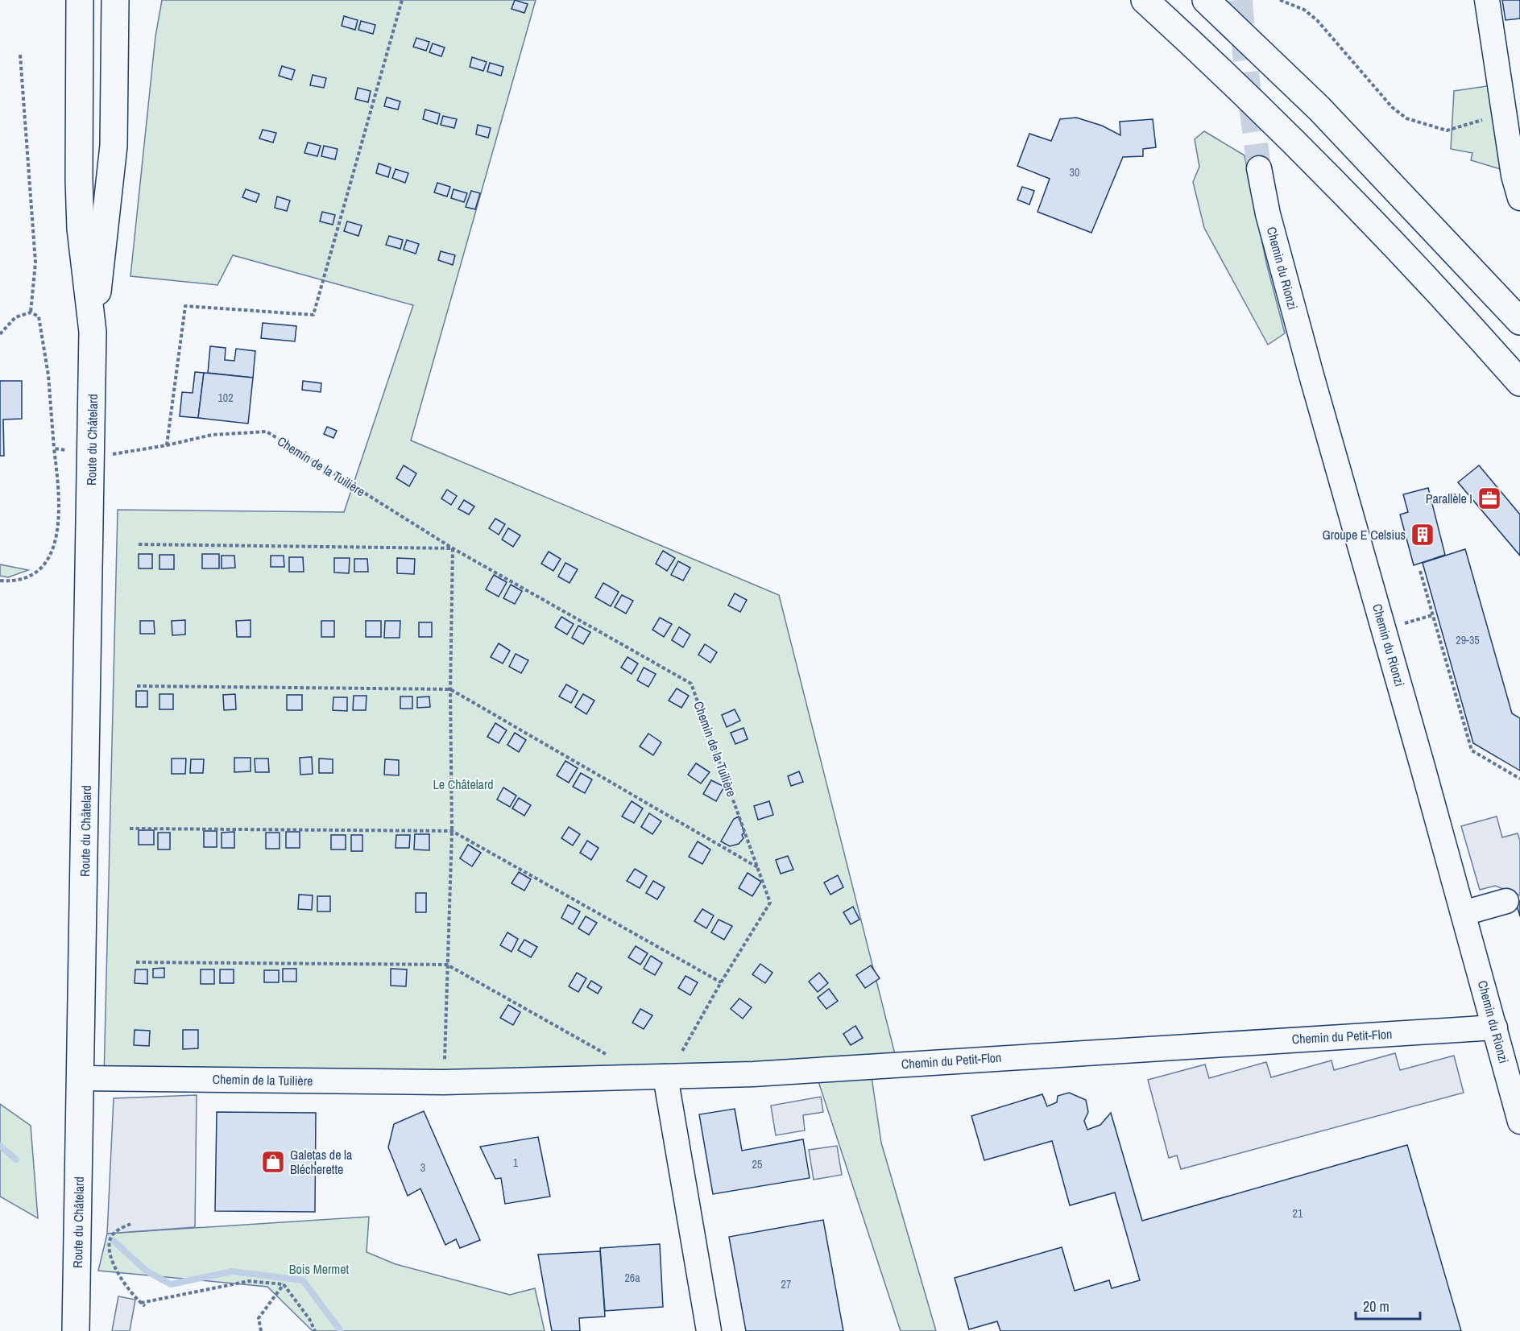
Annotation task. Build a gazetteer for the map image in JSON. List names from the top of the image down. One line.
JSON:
{"streets":{"main road":["Route du Châtelard"],"street":["Chemin du Rionzi","Chemin de la Tuilière","Chemin du Petit-Flon"]},"crossings":[["Chemin du Rionzi","Chemin du Petit-Flon"],["Route du Châtelard","Chemin de la Tuilière"],["Chemin de la Tuilière","Chemin du Petit-Flon"]],"parks":["Le Châtelard","Bois Mermet"],"places":{"office":["Parallèle I"],"building":["Groupe E Celsius"],"shop":["Galetas de la Blécherette"]},"house_numbers":["30","102","29-35","1","25","3","21","26a","27"],"scale_bar":"20 m"}
